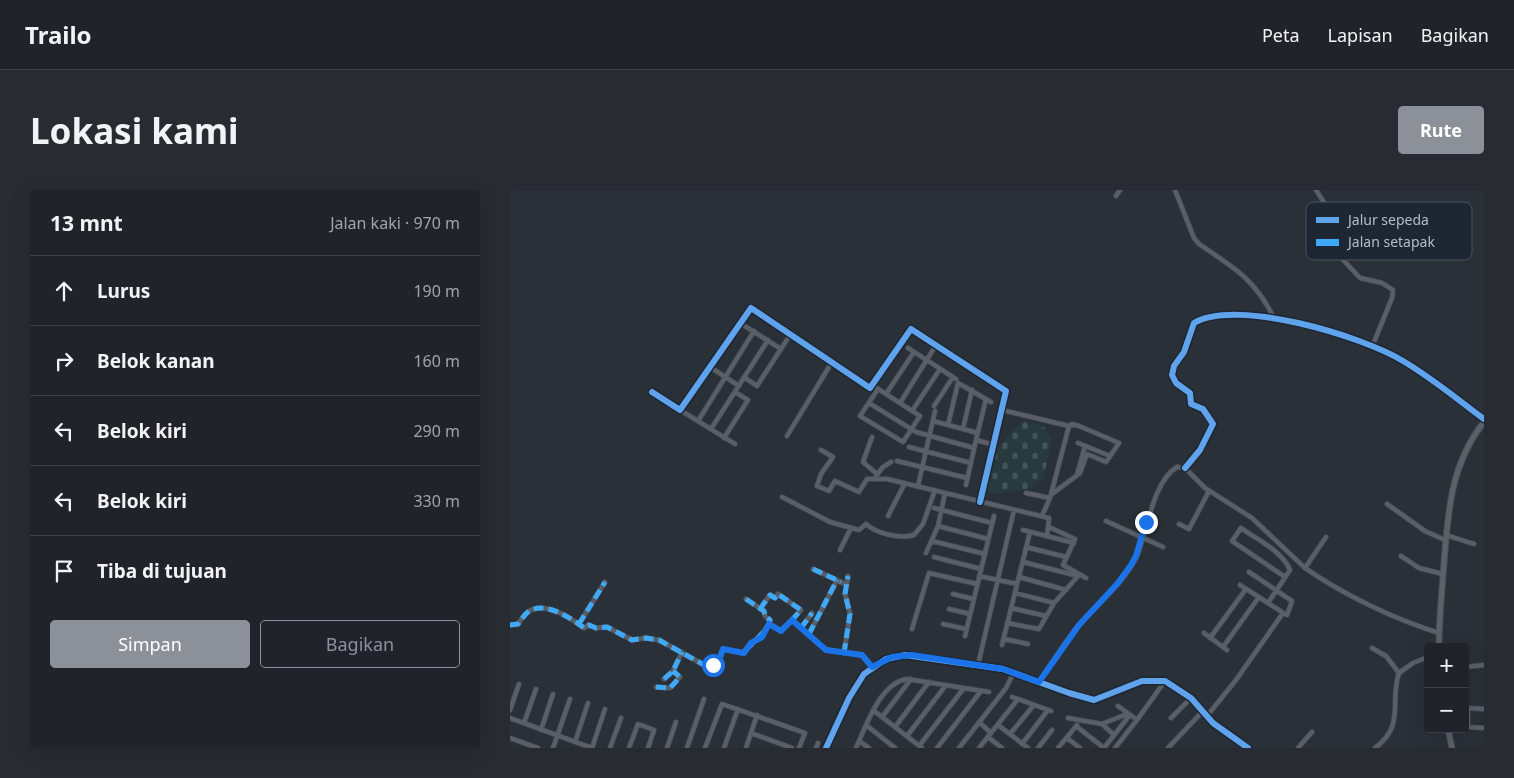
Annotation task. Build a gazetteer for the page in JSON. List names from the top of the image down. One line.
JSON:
{"legend":["Jalur sepeda","Jalan setapak"],"page":{"header":"Trailo","nav":["Peta","Lapisan","Bagikan"],"buttons":["Rute",["Simpan","Bagikan"]],"title":"Lokasi kami","heading":["13 mnt","Jalan kaki · 970 m"],"list":[["Lurus","190 m"],["Belok kanan","160 m"],["Belok kiri","290 m"],["Belok kiri","330 m"],"Tiba di tujuan"],"map_buttons":["+","−"]}}
